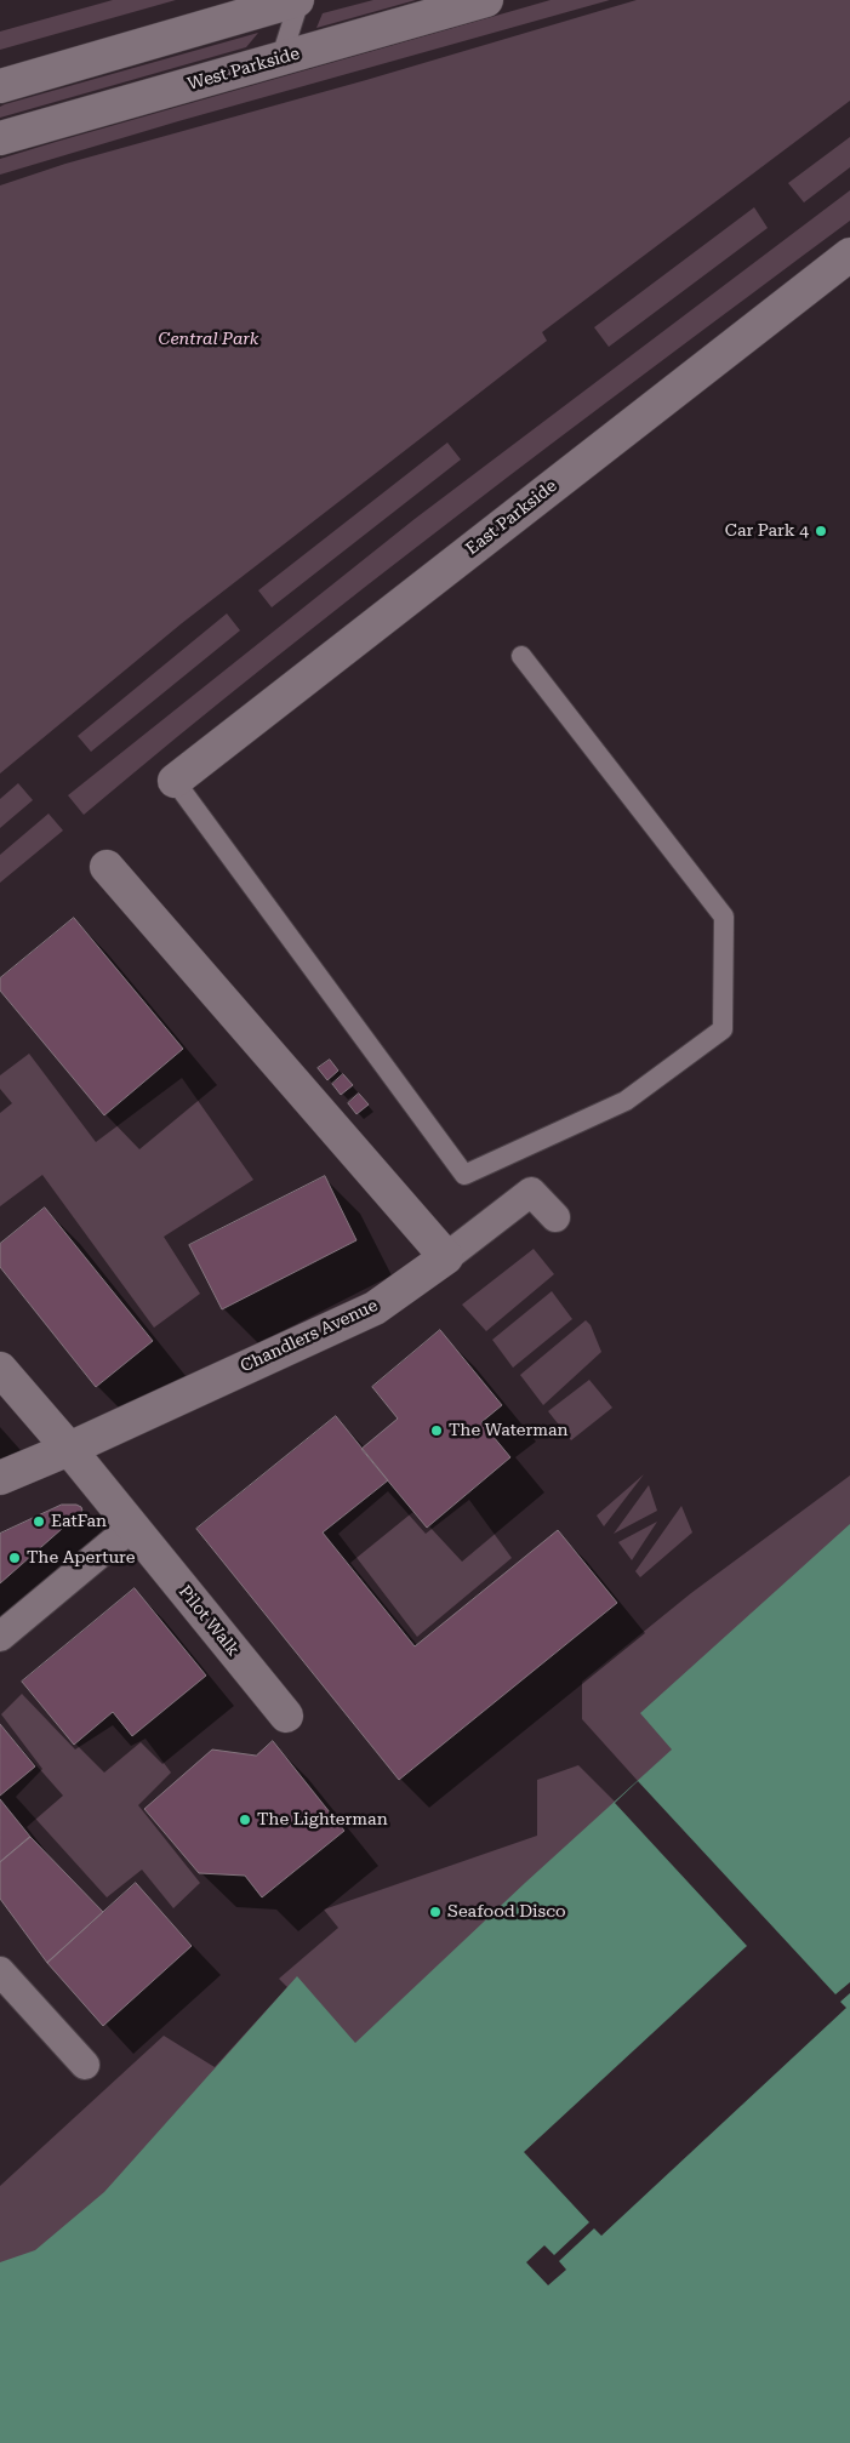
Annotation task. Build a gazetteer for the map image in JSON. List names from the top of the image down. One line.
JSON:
{"streets":{"street":["West Parkside","East Parkside","Chandlers Avenue","Pilot Walk"]},"parks":["Central Park"],"places":["Car Park 4","The Waterman","EatFan","The Aperture","The Lighterman","Seafood Disco"]}
